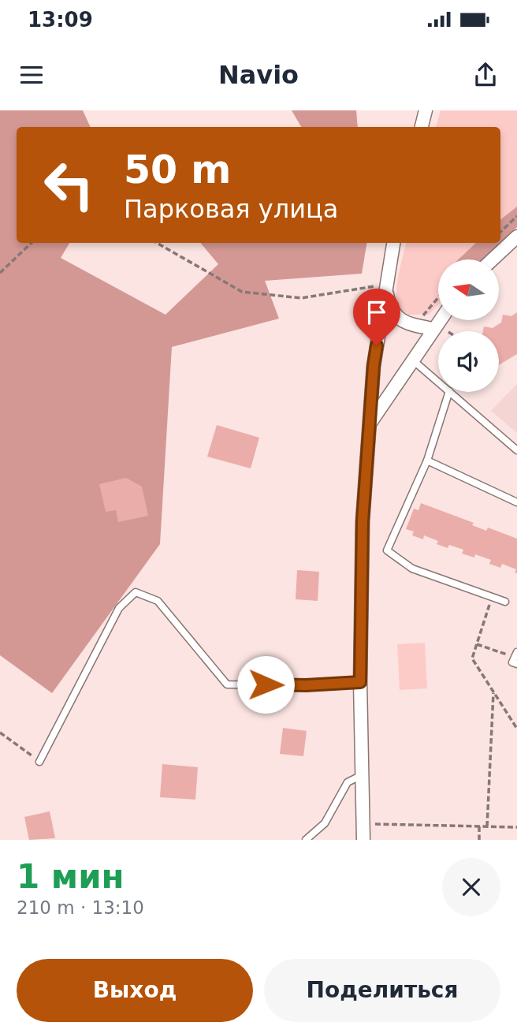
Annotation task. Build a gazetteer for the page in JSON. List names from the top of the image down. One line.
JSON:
{"north":"left","page":{"status":"13:09","header":"Navio","turn":["50 m","Парковая улица"],"heading":["1 мин","210 m · 13:10"],"buttons":["Выход","Поделиться"]}}
